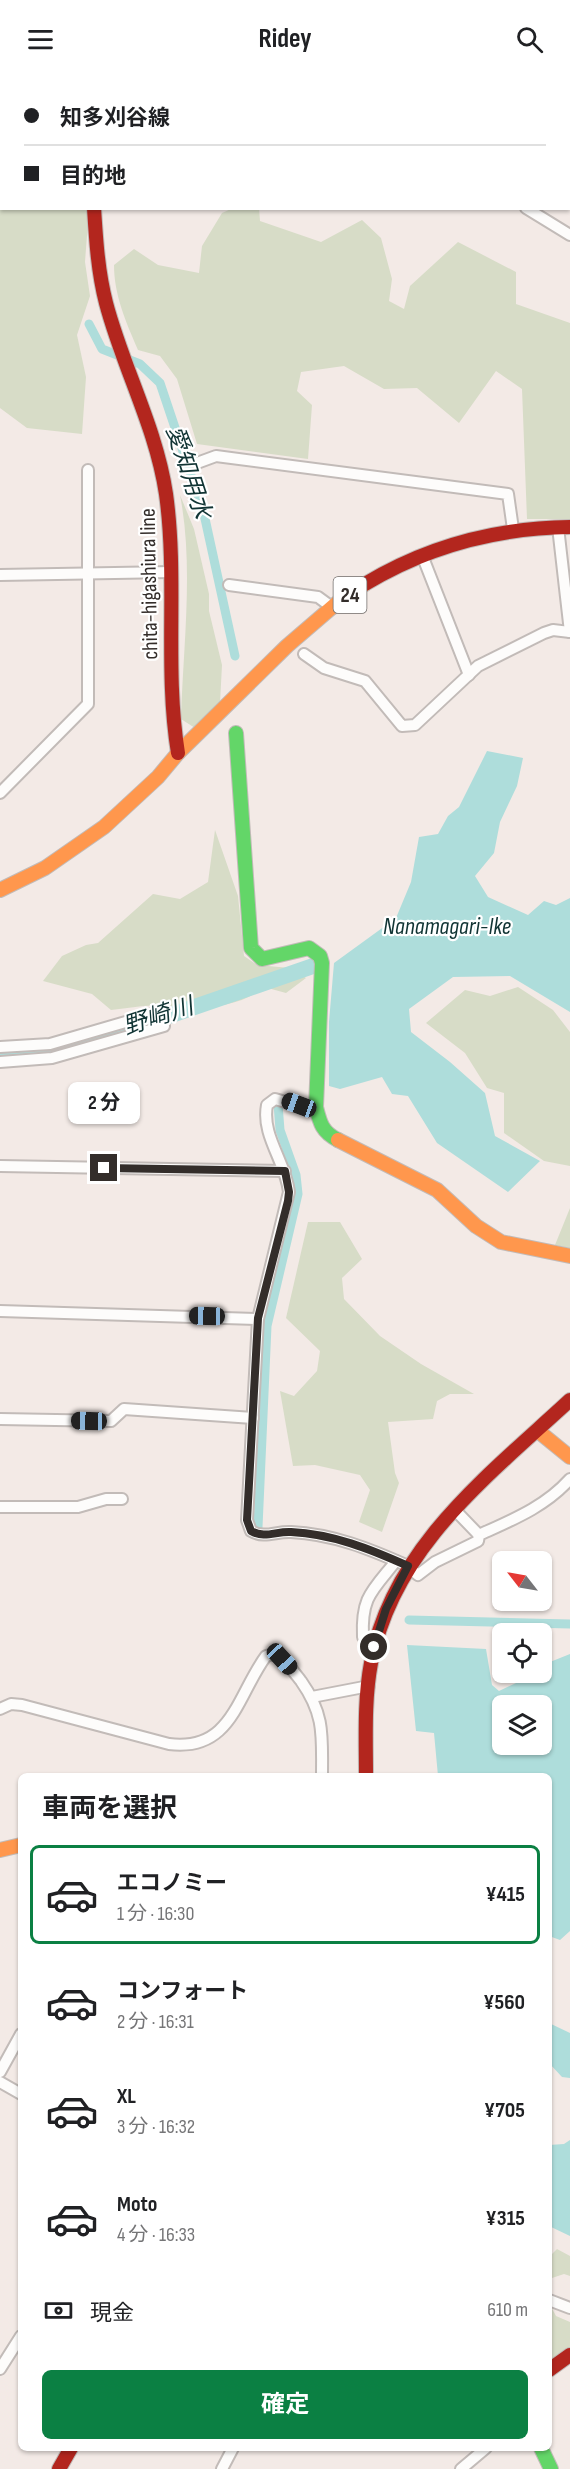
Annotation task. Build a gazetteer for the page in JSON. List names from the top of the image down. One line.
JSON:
{"streets":{"street":["chita-higashiura line","24"]},"crossings":[["chita-higashiura line","24"]],"water":["愛知用水","Nanamagari-Ike","野崎川"],"north":"top left","page":{"header":"Ridey","banner":["知多刈谷線","目的地"],"bubble":"2 分","heading":"車両を選択","list":[{"name":"エコノミー","note":"1 分 · 16:30","value":"¥415"},{"name":"コンフォート","note":"2 分 · 16:31","value":"¥560"},{"name":"XL","note":"3 分 · 16:32","value":"¥705"},{"name":"Moto","note":"4 分 · 16:33","value":"¥315"}],"pay":["現金","610 m"],"buttons":"確定"}}
